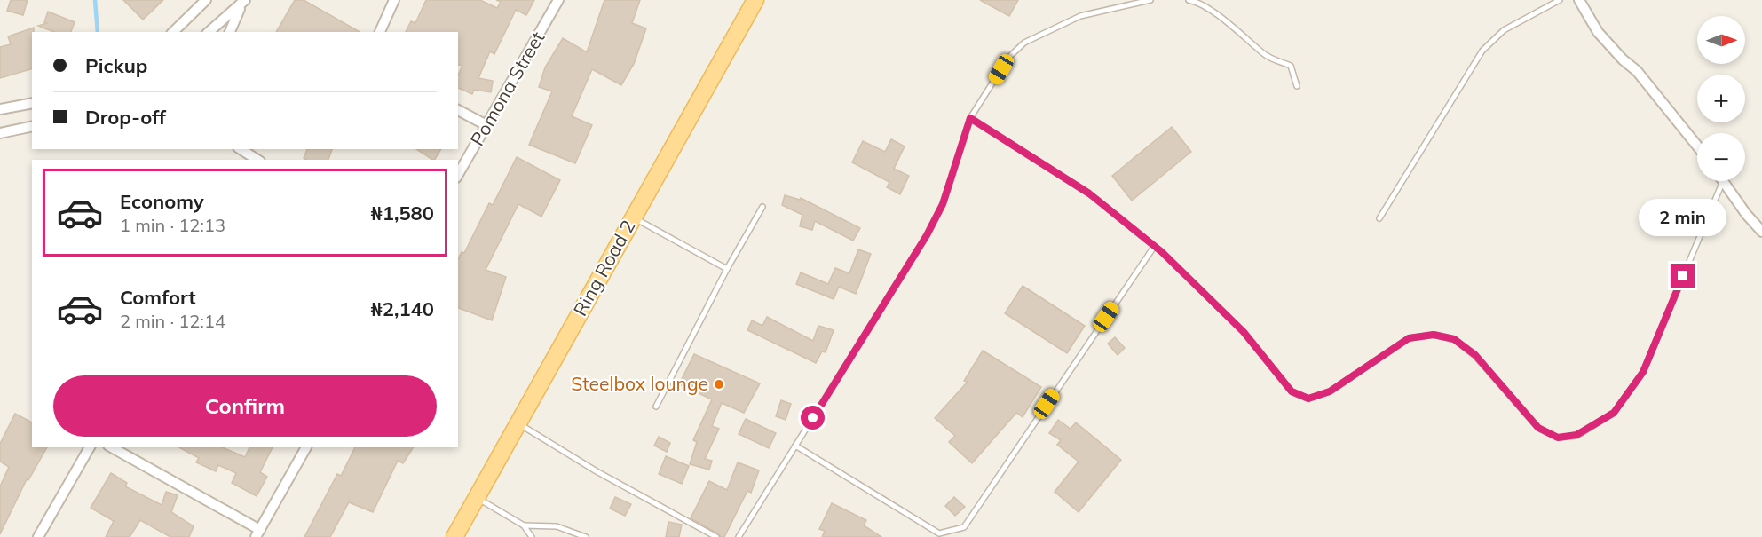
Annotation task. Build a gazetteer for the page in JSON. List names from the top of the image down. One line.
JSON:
{"streets":{"main road":["Ring Road 2"],"street":["Pomona Street"]},"places":["Steelbox lounge"],"north":"right","page":{"map_buttons":["+","−"],"banner":["Pickup","Drop-off"],"list":[{"name":"Economy","note":"1 min · 12:13","value":"₦1,580"},{"name":"Comfort","note":"2 min · 12:14","value":"₦2,140"}],"bubble":"2 min","buttons":"Confirm"}}
